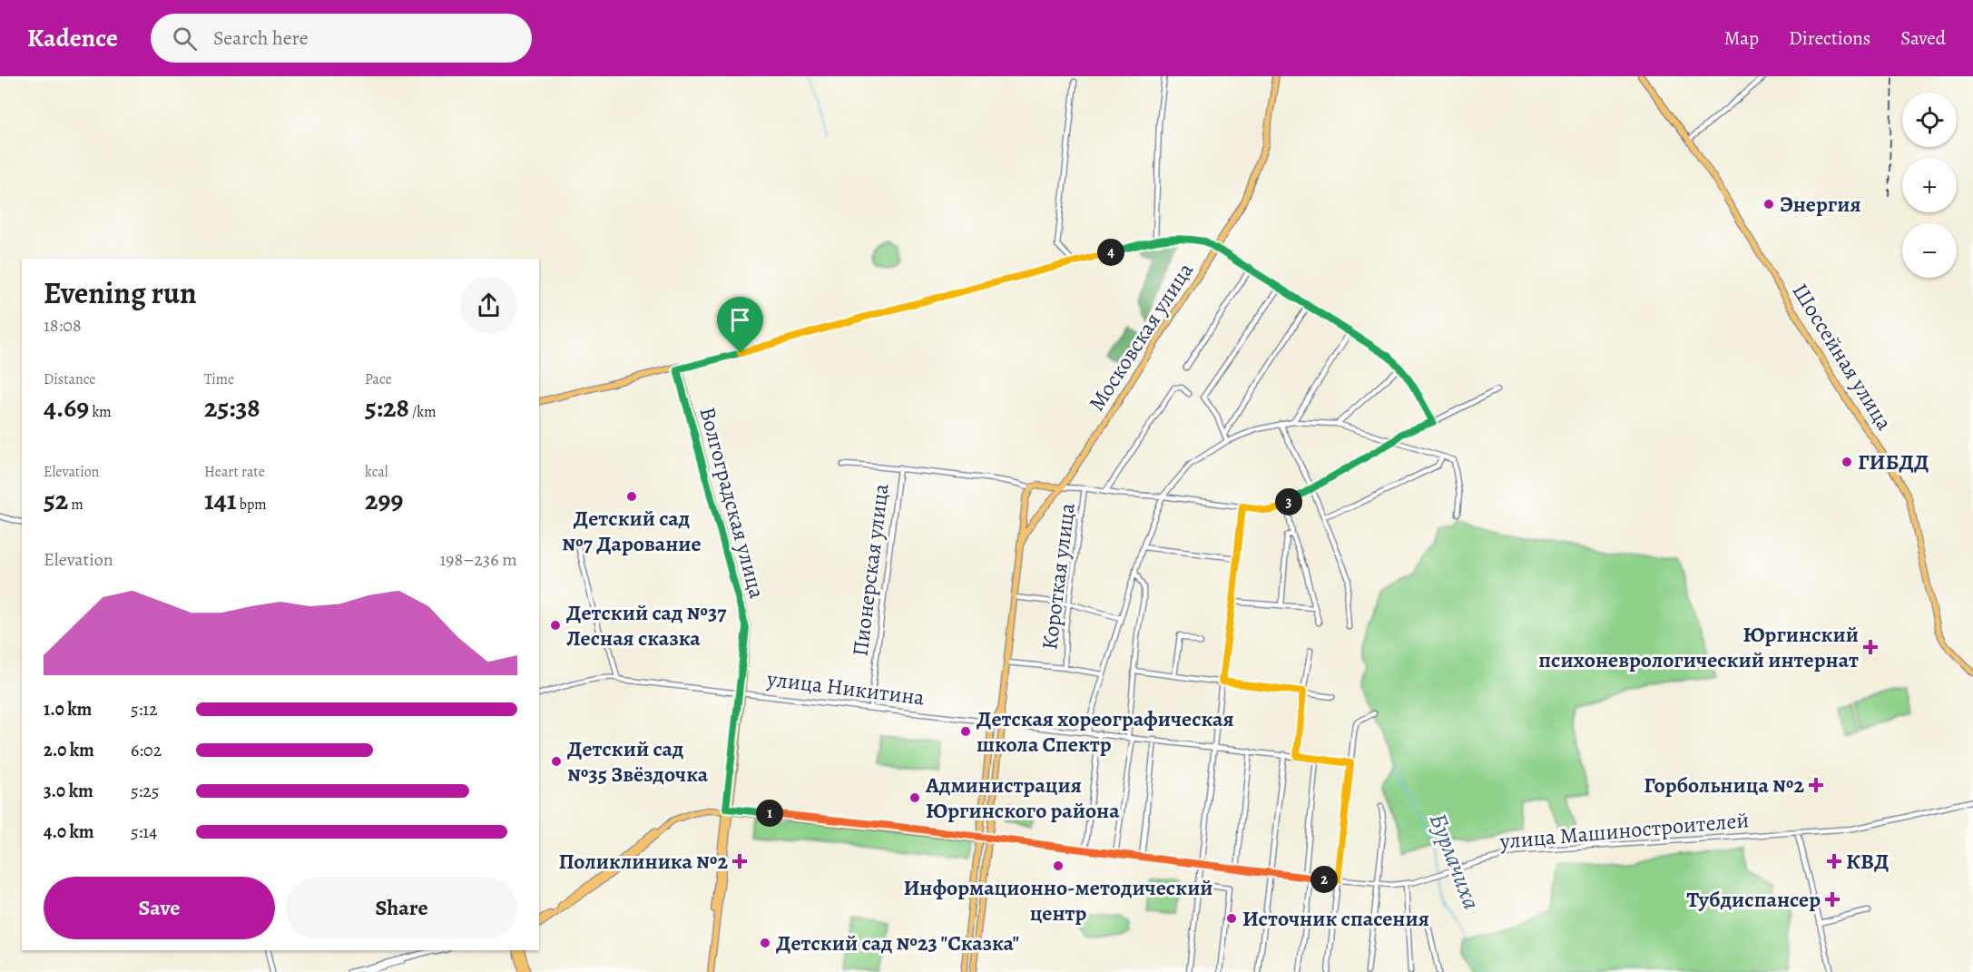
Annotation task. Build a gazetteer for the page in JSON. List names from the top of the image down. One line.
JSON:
{"streets":{"main road":["Московская улица","Шоссейная улица","Волгоградская улица","улица Машиностроителей"],"street":["Пионерская улица","Короткая улица","улица Никитина"]},"crossings":[["Московская улица","улица Никитина"],["Московская улица","улица Машиностроителей"],["Волгоградская улица","улица Никитина"],["Волгоградская улица","улица Машиностроителей"],["Пионерская улица","улица Никитина"]],"water":["Бурлачиха"],"places":{"other":["Энергия","ГИБДД","Детский сад №7 Дарование","Детский сад №37 Лесная сказка","Детская хореографическая школа Спектр","Детский сад №35 Звёздочка","Администрация Юргинского района","Информационно-методический центр","Источник спасения","Детский сад №23 \"Сказка\""],"health":["Юргинский психоневрологический интернат","Горбольница №2","Поликлиника №2","КВД","Тубдиспансер"]},"page":{"header":"Kadence","search":"Search here","nav":["Map","Directions","Saved"],"map_buttons":["+","−"],"pins":["4","3","1","2"],"heading":["Evening run","18:08"],"stats":[["Distance","4.69 km"],["Time","25:38"],["Pace","5:28 /km"],["Elevation","52 m"],["Heart rate","141 bpm"],["kcal","299"]],"chart":["Elevation","198–236 m"],"list":[{"name":"1.0 km","note":"5:12"},{"name":"2.0 km","note":"6:02"},{"name":"3.0 km","note":"5:25"},{"name":"4.0 km","note":"5:14"}],"buttons":["Save","Share"]}}
